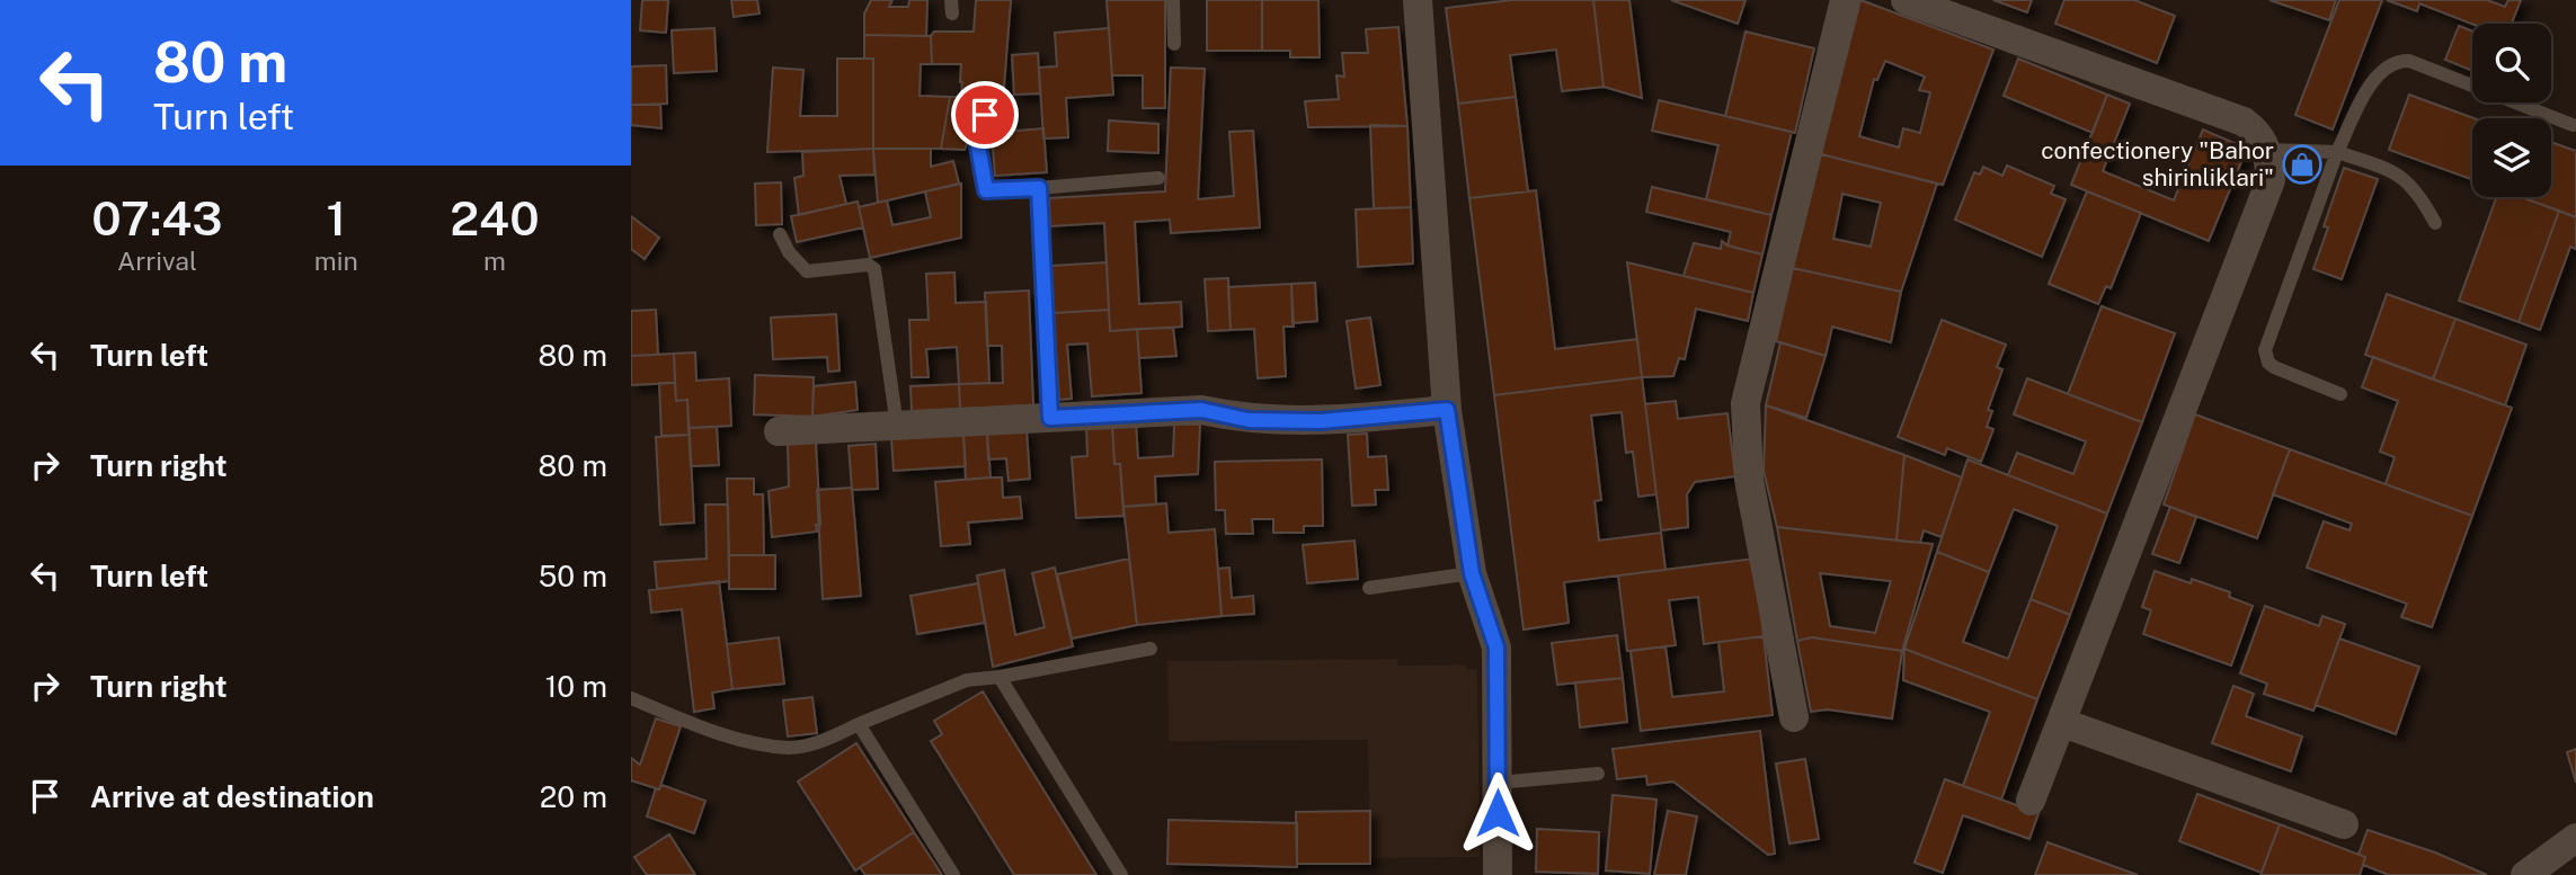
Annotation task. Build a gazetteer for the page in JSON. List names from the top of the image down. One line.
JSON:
{"places":{"shop":["confectionery \"Bahor shirinliklari\""]},"page":{"turn":["80 m","Turn left"],"eta":["07:43","Arrival","1","min","240","m"],"list":[{"name":"Turn left","value":"80 m"},{"name":"Turn right","value":"80 m"},{"name":"Turn left","value":"50 m"},{"name":"Turn right","value":"10 m"},{"name":"Arrive at destination","value":"20 m"}]}}
